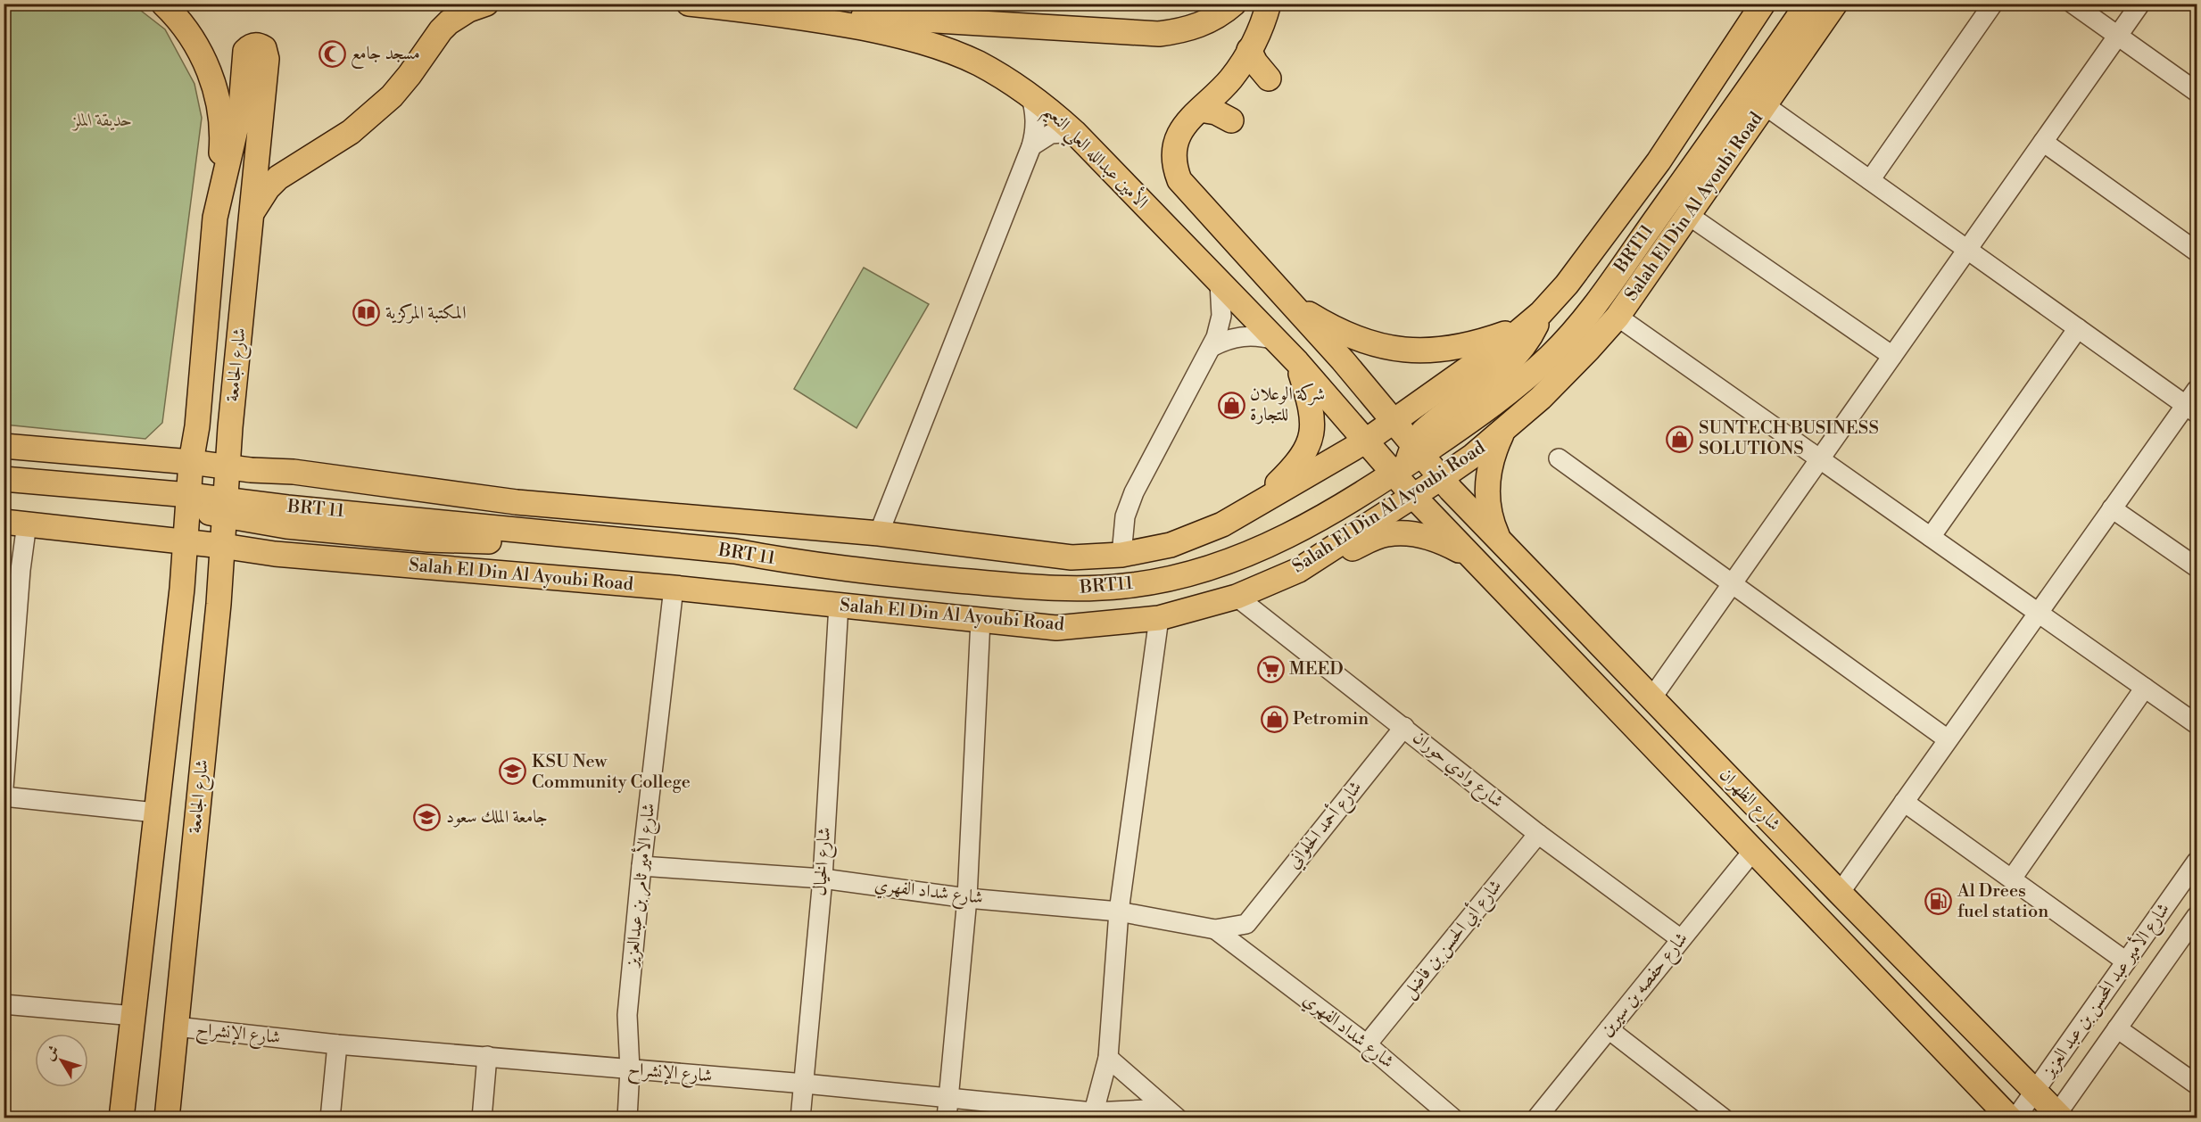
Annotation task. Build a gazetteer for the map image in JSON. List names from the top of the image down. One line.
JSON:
{"streets":{"main road":["الأمين عبدالله العلي النعيم","Salah El Din Al Ayoubi Road","BRT11","شارع الجامعة","BRT 11","شارع الظهران"],"street":["شارع وادي حوران","شارع أحمد الحلواني","شارع الخيال","شارع الأمير ثامر بن عبدالعزيز","شارع شداد الفهري","شارع أبي الحسن بن فاضل","شارع حفصه بن سيرين","شارع الأمير عبد المحسن بن عبد العزيز","شارع الإنشراح"]},"crossings":[["الأمين عبدالله العلي النعيم","BRT11"],["الأمين عبدالله العلي النعيم","شارع الظهران"],["Salah El Din Al Ayoubi Road","شارع الجامعة"],["Salah El Din Al Ayoubi Road","شارع وادي حوران"],["Salah El Din Al Ayoubi Road","شارع الظهران"],["Salah El Din Al Ayoubi Road","شارع الخيال"],["Salah El Din Al Ayoubi Road","شارع الأمير ثامر بن عبدالعزيز"],["BRT11","BRT 11"],["BRT11","شارع الظهران"],["شارع الجامعة","BRT 11"],["شارع الجامعة","شارع الإنشراح"],["شارع وادي حوران","شارع أحمد الحلواني"],["شارع وادي حوران","شارع أبي الحسن بن فاضل"],["شارع وادي حوران","شارع حفصه بن سيرين"],["شارع الظهران","شارع حفصه بن سيرين"],["شارع الظهران","شارع الأمير عبد المحسن بن عبد العزيز"],["شارع أحمد الحلواني","شارع شداد الفهري"],["شارع الخيال","شارع شداد الفهري"],["شارع الخيال","شارع الإنشراح"],["شارع الأمير ثامر بن عبدالعزيز","شارع شداد الفهري"],["شارع الأمير ثامر بن عبدالعزيز","شارع الإنشراح"],["شارع شداد الفهري","شارع أبي الحسن بن فاضل"]],"parks":["حديقة الملز"],"places":{"mosque":["مسجد جامع"],"library":["المكتبة المركزية"],"shop":["شركة الوعلان للتجارة","SUNTECH BUSINESS SOLUTIONS","Petromin"],"supermarket":["MEED"],"school or university":["KSU New Community College","جامعة الملك سعود"],"fuel station":["Al Drees fuel station"]},"north":"top left"}
